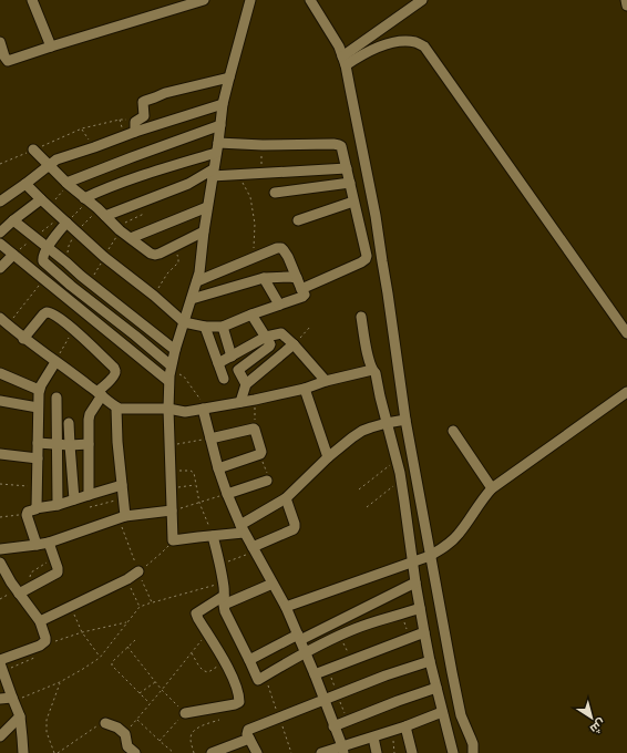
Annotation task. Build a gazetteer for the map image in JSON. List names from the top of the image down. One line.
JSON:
{"north":"bottom right"}
